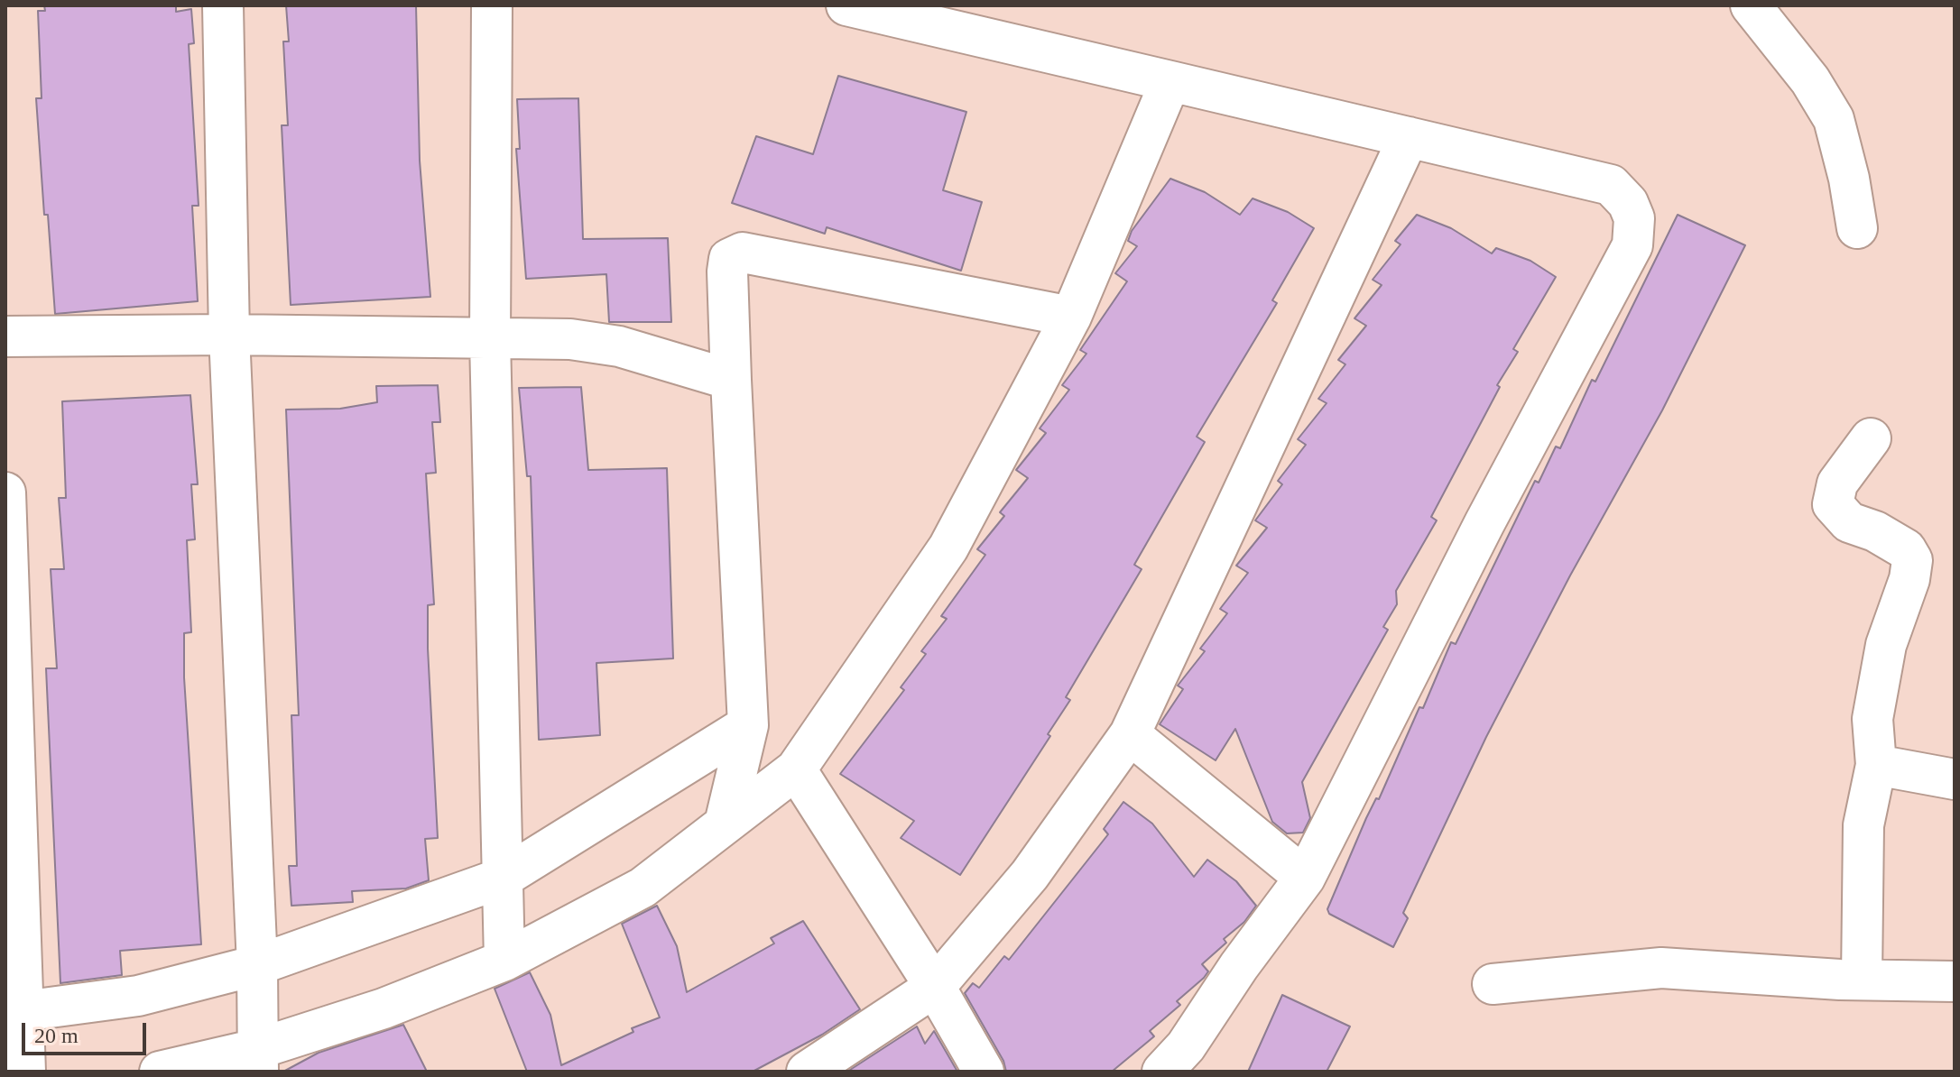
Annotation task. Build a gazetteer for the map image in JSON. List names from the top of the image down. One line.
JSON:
{"scale_bar":"20 m"}
